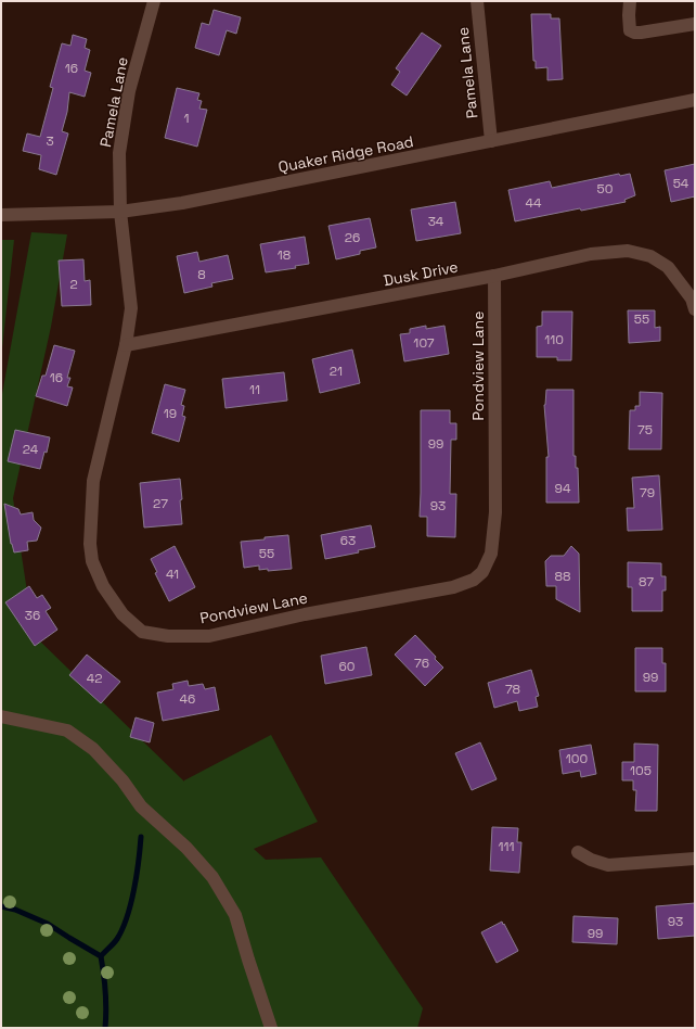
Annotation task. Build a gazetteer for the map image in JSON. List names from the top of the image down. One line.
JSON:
{"streets":{"street":["Pamela Lane","Quaker Ridge Road","Dusk Drive","Pondview Lane"]},"crossings":[["Pamela Lane","Quaker Ridge Road"],["Pamela Lane","Pondview Lane"],["Quaker Ridge Road","Pondview Lane"],["Dusk Drive","Pondview Lane"]],"house_numbers":["16","1","3","54","50","44","34","26","18","8","2","55","110","107","21","16","11","19","75","99","24","94","79","27","93","63","55","41","88","87","36","76","60","99","42","78","46","100","105","111","93","99"]}
